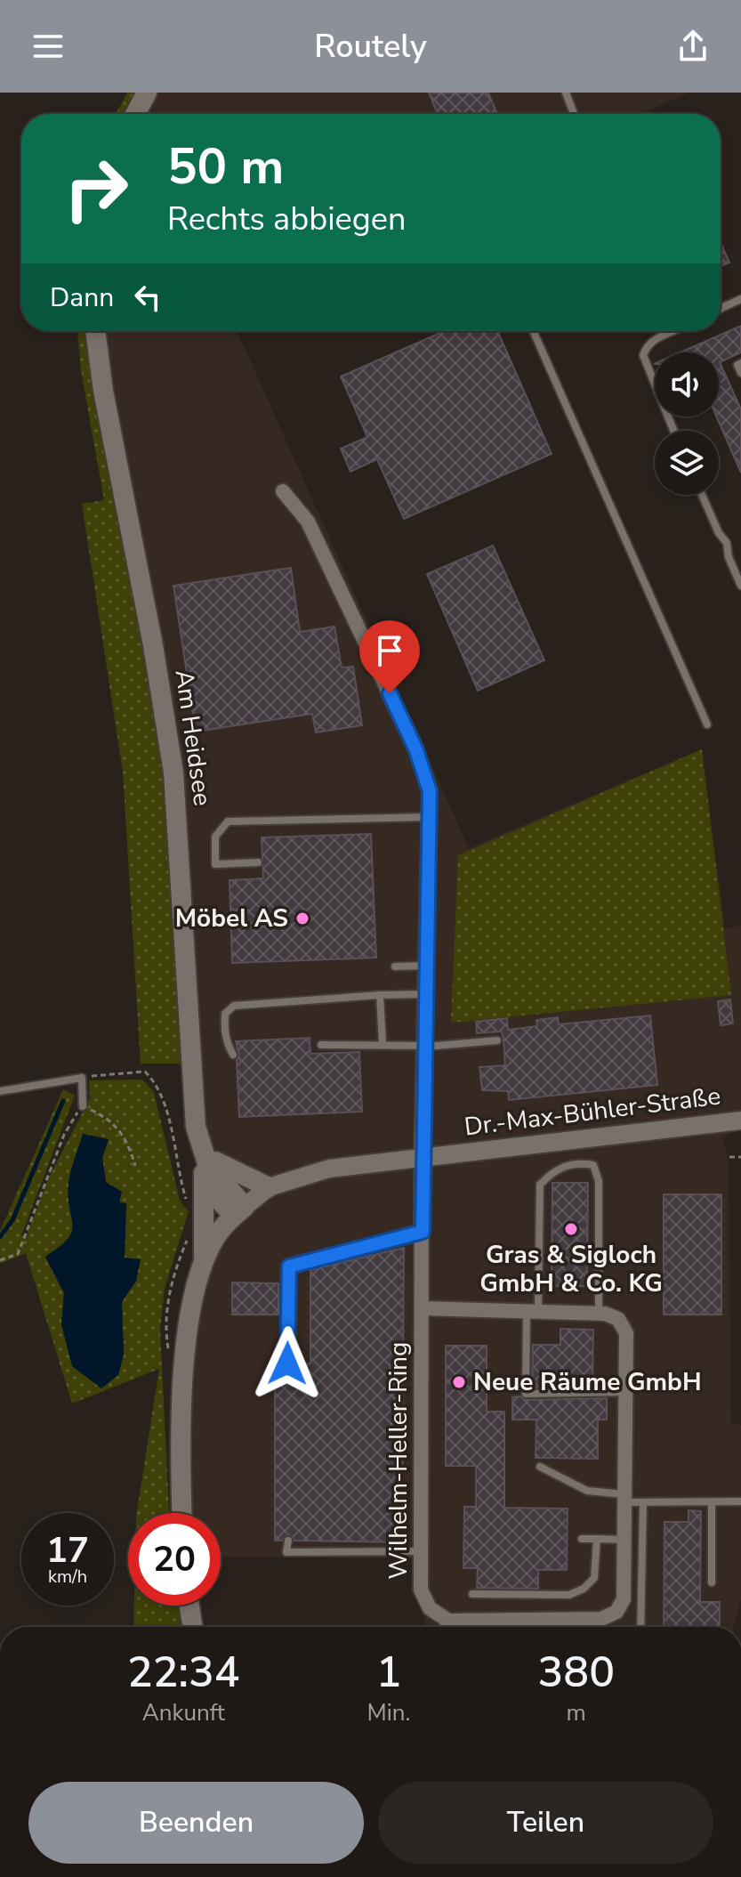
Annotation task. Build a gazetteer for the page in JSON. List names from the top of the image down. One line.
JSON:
{"streets":{"main road":["Am Heidsee","Dr.-Max-Bühler-Straße"],"street":["Wilhelm-Heller-Ring"]},"crossings":[["Am Heidsee","Dr.-Max-Bühler-Straße"],["Dr.-Max-Bühler-Straße","Wilhelm-Heller-Ring"]],"places":["Möbel AS","Gras & Sigloch GmbH & Co. KG","Neue Räume GmbH"],"page":{"header":"Routely","turn":["50 m","Rechts abbiegen"],"then":"Dann","speed":"17 km/h","limit":"20","eta":["22:34","Ankunft","1","Min.","380","m"],"buttons":["Beenden","Teilen"]}}
